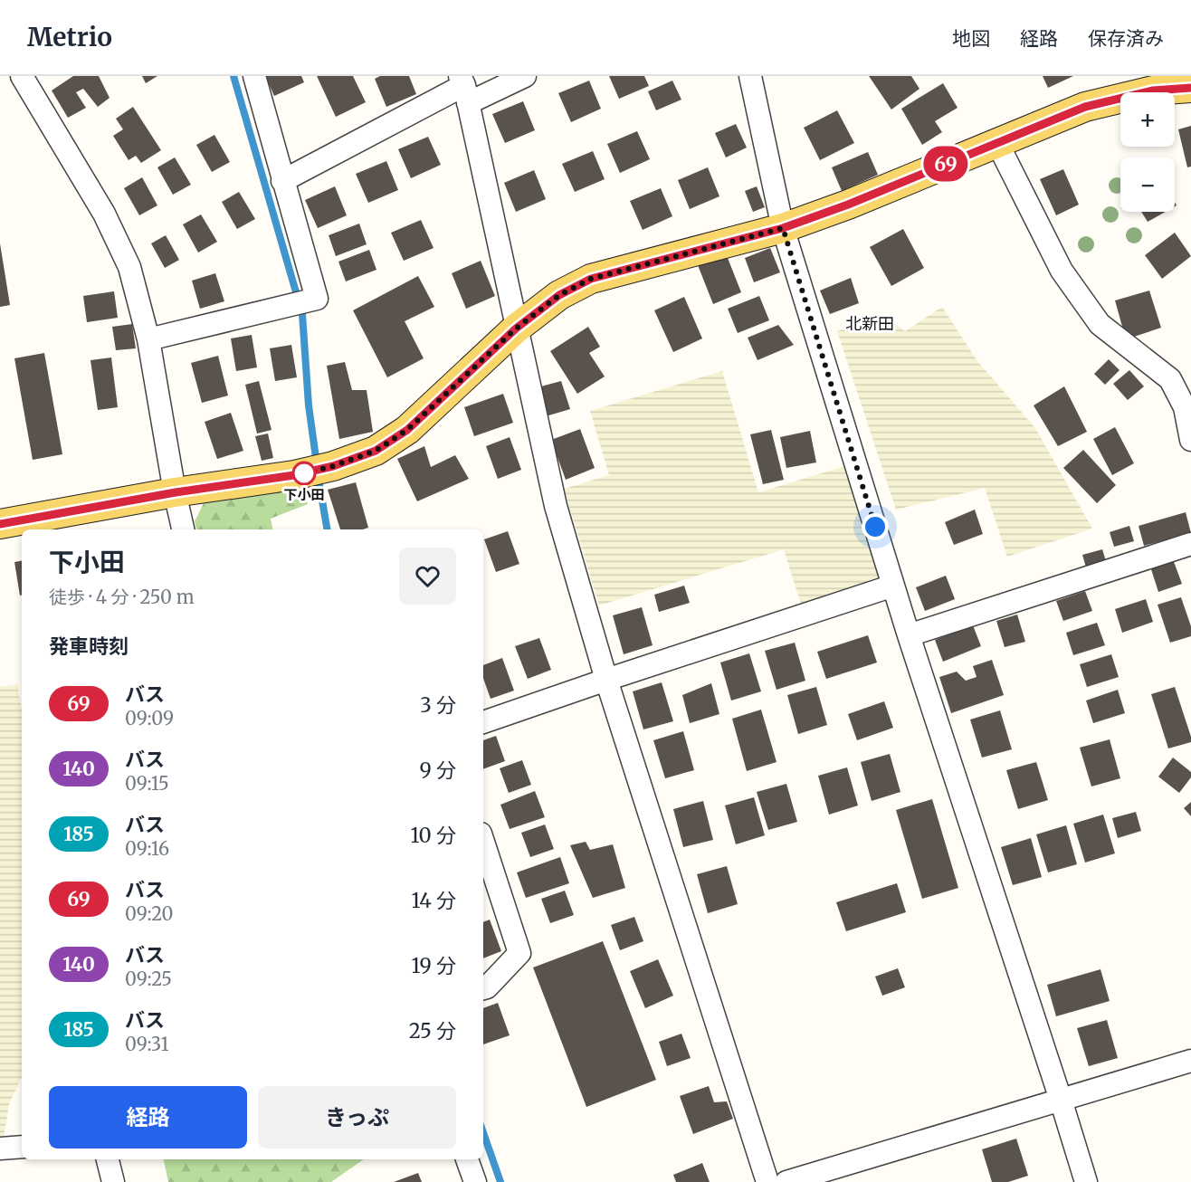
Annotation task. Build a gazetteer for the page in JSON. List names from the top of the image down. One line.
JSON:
{"districts":["北新田"],"places":["下小田"],"lines":["bus line 69"],"page":{"header":"Metrio","nav":["地図","経路","保存済み"],"on_map":"69","map_buttons":["+","−"],"heading":[["下小田","徒歩 · 4 分 · 250 m"],"発車時刻"],"list":[{"mark":"69","name":"バス","note":"09:09","value":"3 分"},{"mark":"140","name":"バス","note":"09:15","value":"9 分"},{"mark":"185","name":"バス","note":"09:16","value":"10 分"},{"mark":"69","name":"バス","note":"09:20","value":"14 分"},{"mark":"140","name":"バス","note":"09:25","value":"19 分"},{"mark":"185","name":"バス","note":"09:31","value":"25 分"}],"buttons":["経路","きっぷ"]}}
